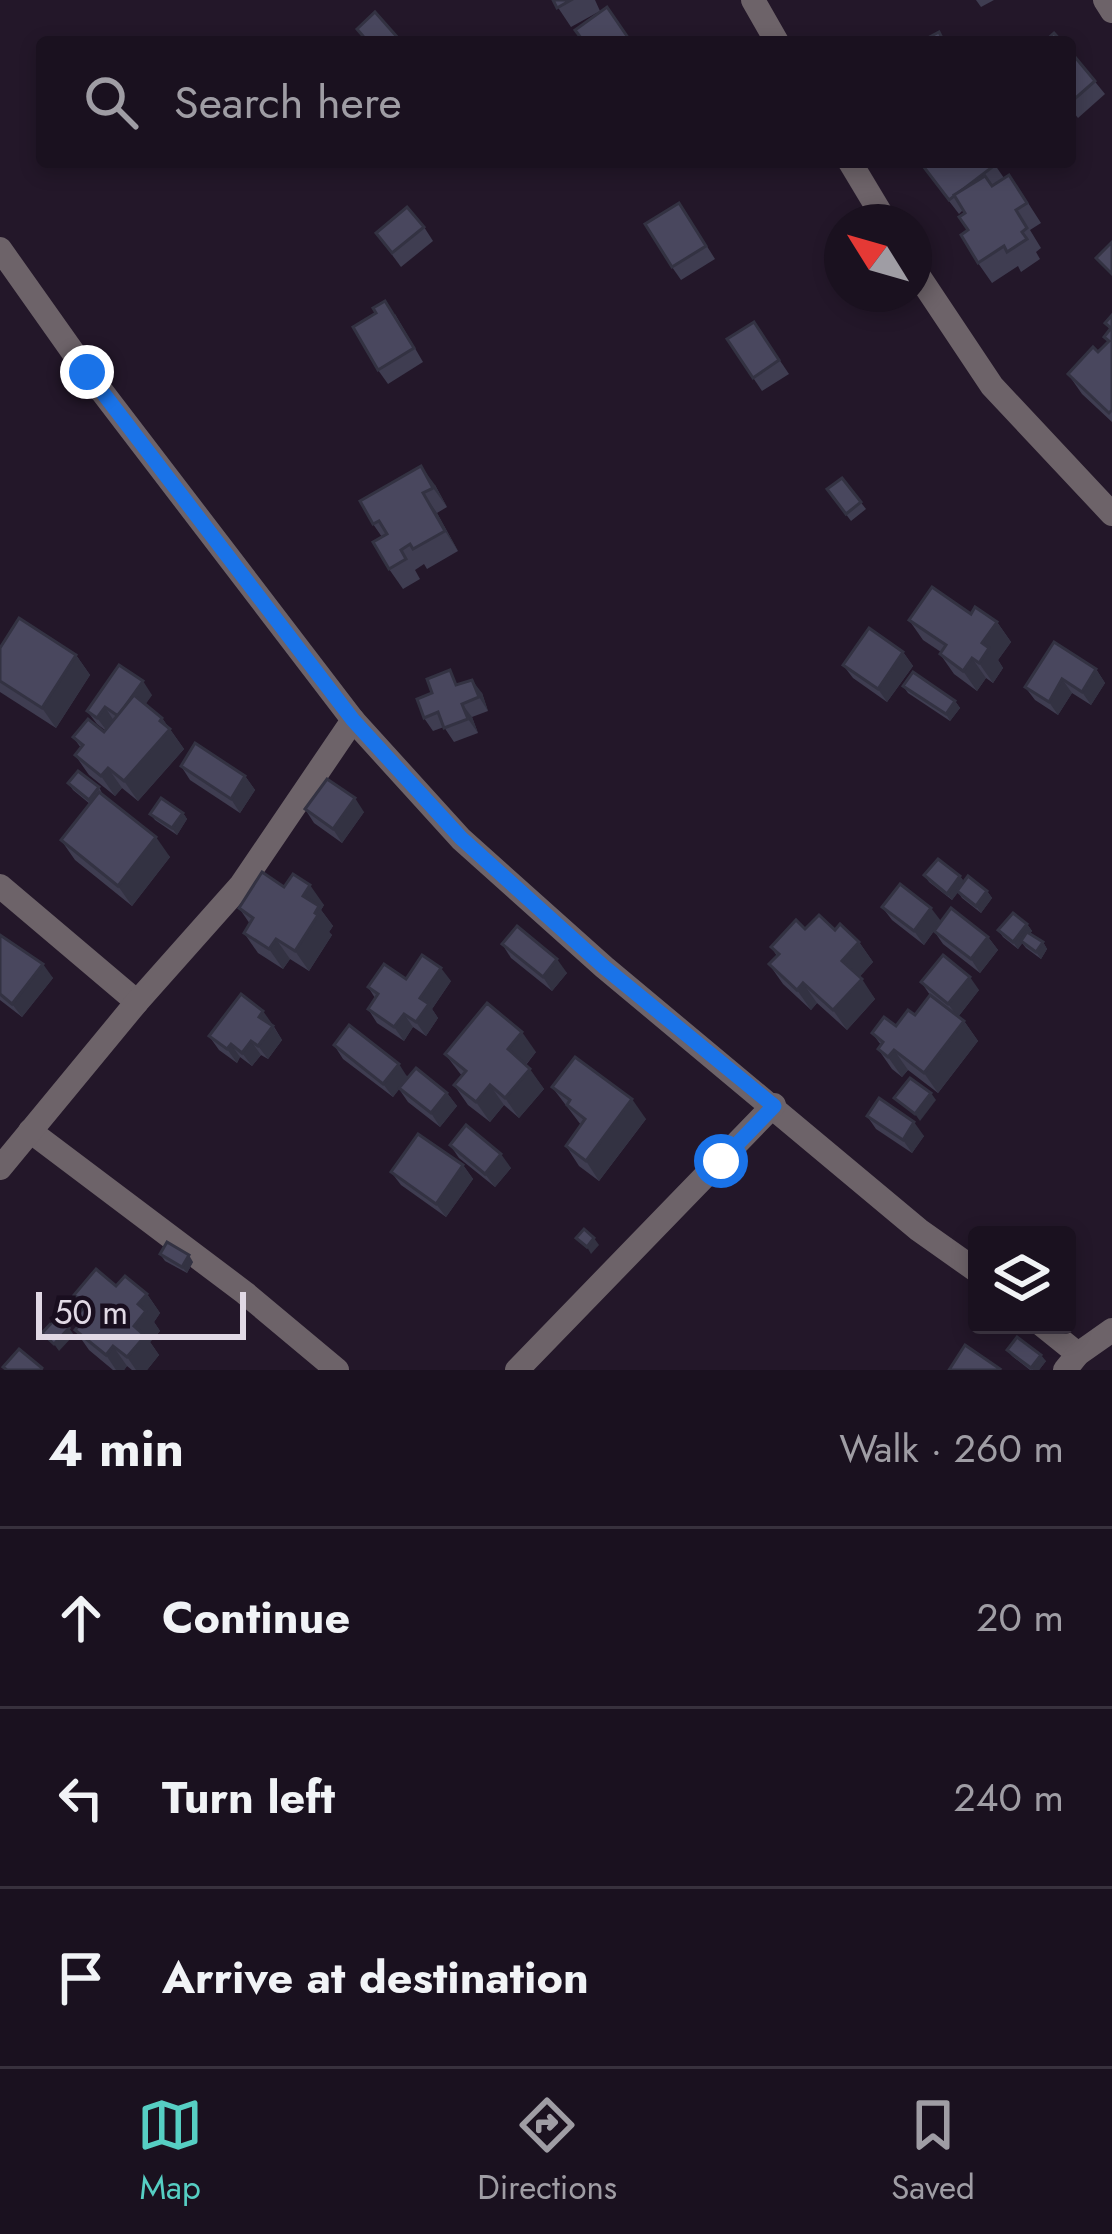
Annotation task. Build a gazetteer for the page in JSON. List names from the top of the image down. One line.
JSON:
{"scale_bar":"50 m","north":"top left","page":{"search":"Search here","scale":"50 m","heading":["4 min","Walk · 260 m"],"list":[["Continue","20 m"],["Turn left","240 m"],"Arrive at destination"],"nav":["Map","Directions","Saved"]}}
